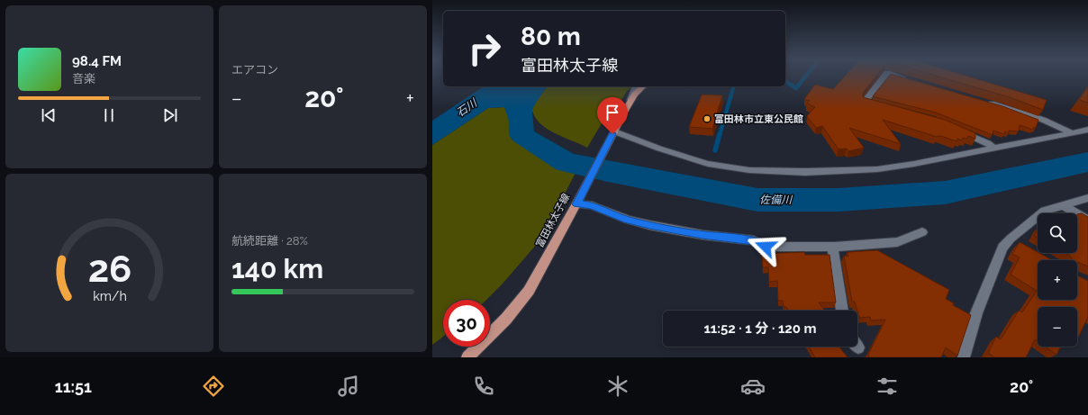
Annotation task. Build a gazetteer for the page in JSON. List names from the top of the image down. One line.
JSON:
{"streets":{"main road":["富田林太子線"]},"water":["石川","佐備川"],"places":["富田林市立東公民館"],"page":{"tile":["エアコン",["航続距離 · 28%","140 km"]],"turn":["80 m","富田林太子線"],"song":["98.4 FM","音楽"],"heat":["−","20°","+"],"map_buttons":["+","−"],"limit":"30","trip":"11:52 · 1 分 · 120 m","tabs":["11:51","20°"],"gauge":["26","km/h"]}}
